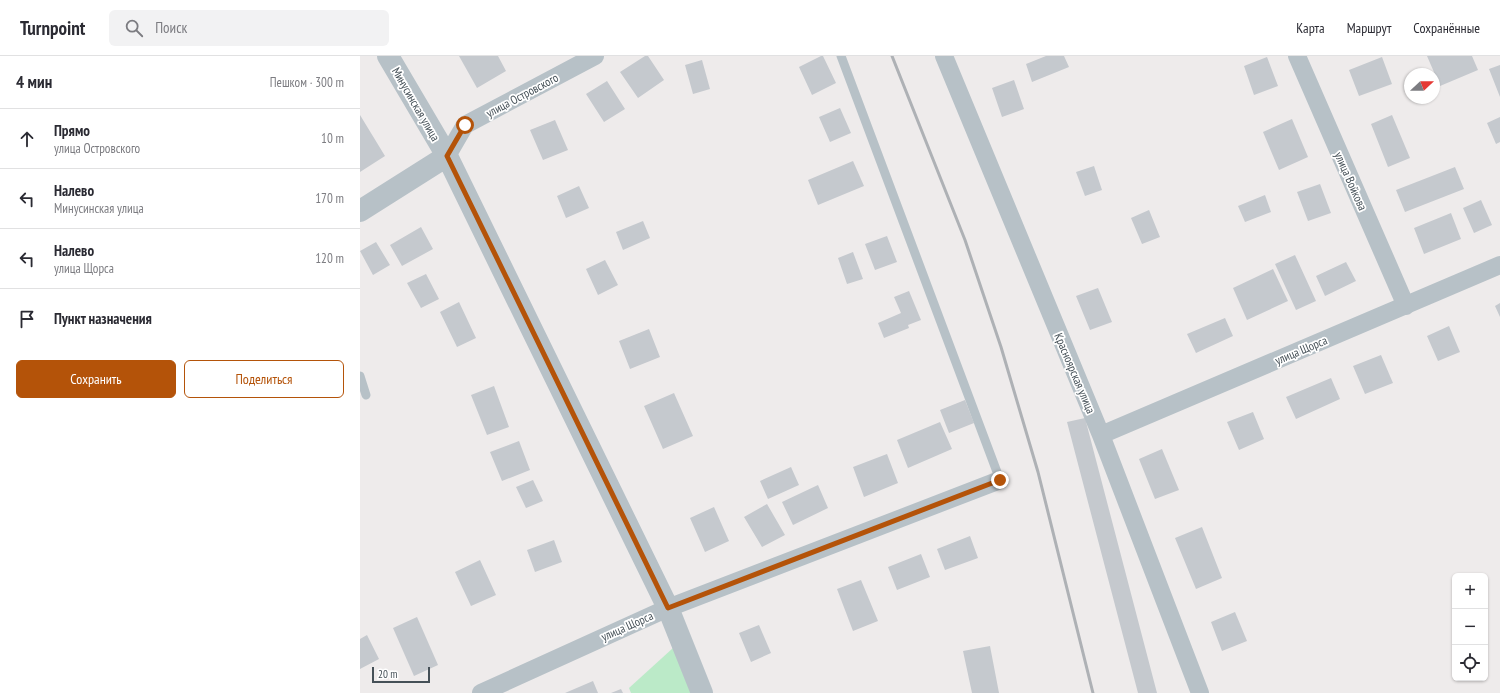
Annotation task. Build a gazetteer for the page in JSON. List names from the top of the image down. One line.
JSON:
{"streets":{"street":["улица Островского","Минусинская улица","улица Войкова","улица Щорса","Красноярская улица"]},"crossings":[["улица Островского","Минусинская улица"],["Минусинская улица","улица Щорса"],["улица Войкова","улица Щорса"],["улица Щорса","Красноярская улица"]],"scale_bar":"20 m","north":"right","page":{"header":"Turnpoint","search":"Поиск","nav":["Карта","Маршрут","Сохранённые"],"heading":["4 мин","Пешком · 300 m"],"list":[["Прямо","улица Островского","10 m"],["Налево","Минусинская улица","170 m"],["Налево","улица Щорса","120 m"],"Пункт назначения"],"buttons":["Сохранить","Поделиться"],"map_buttons":["+","−"],"scale":"20 m"}}
